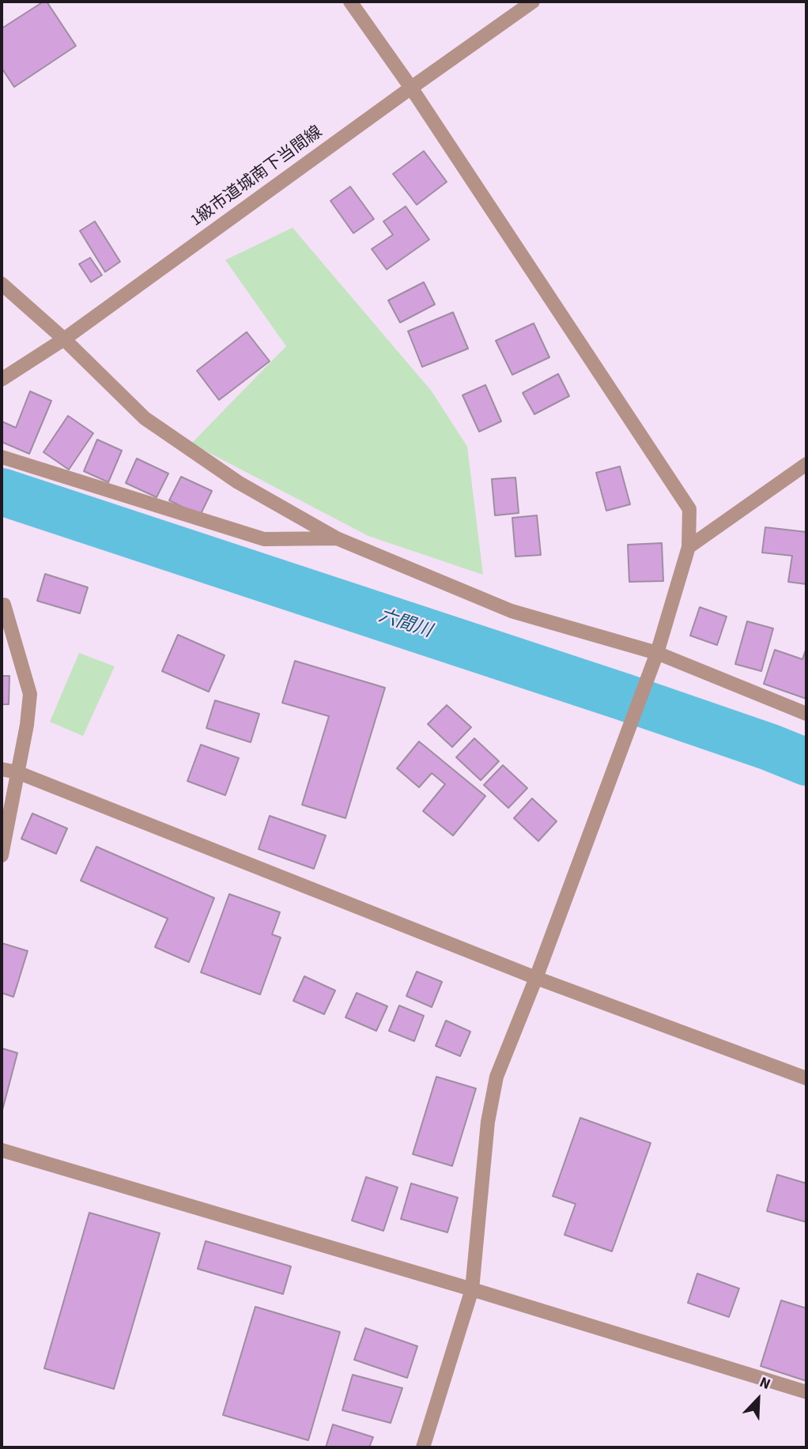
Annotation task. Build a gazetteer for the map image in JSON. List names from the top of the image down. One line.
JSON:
{"streets":{"street":["1級市道城南下当間線"]},"water":["六間川"],"north":"top right"}
